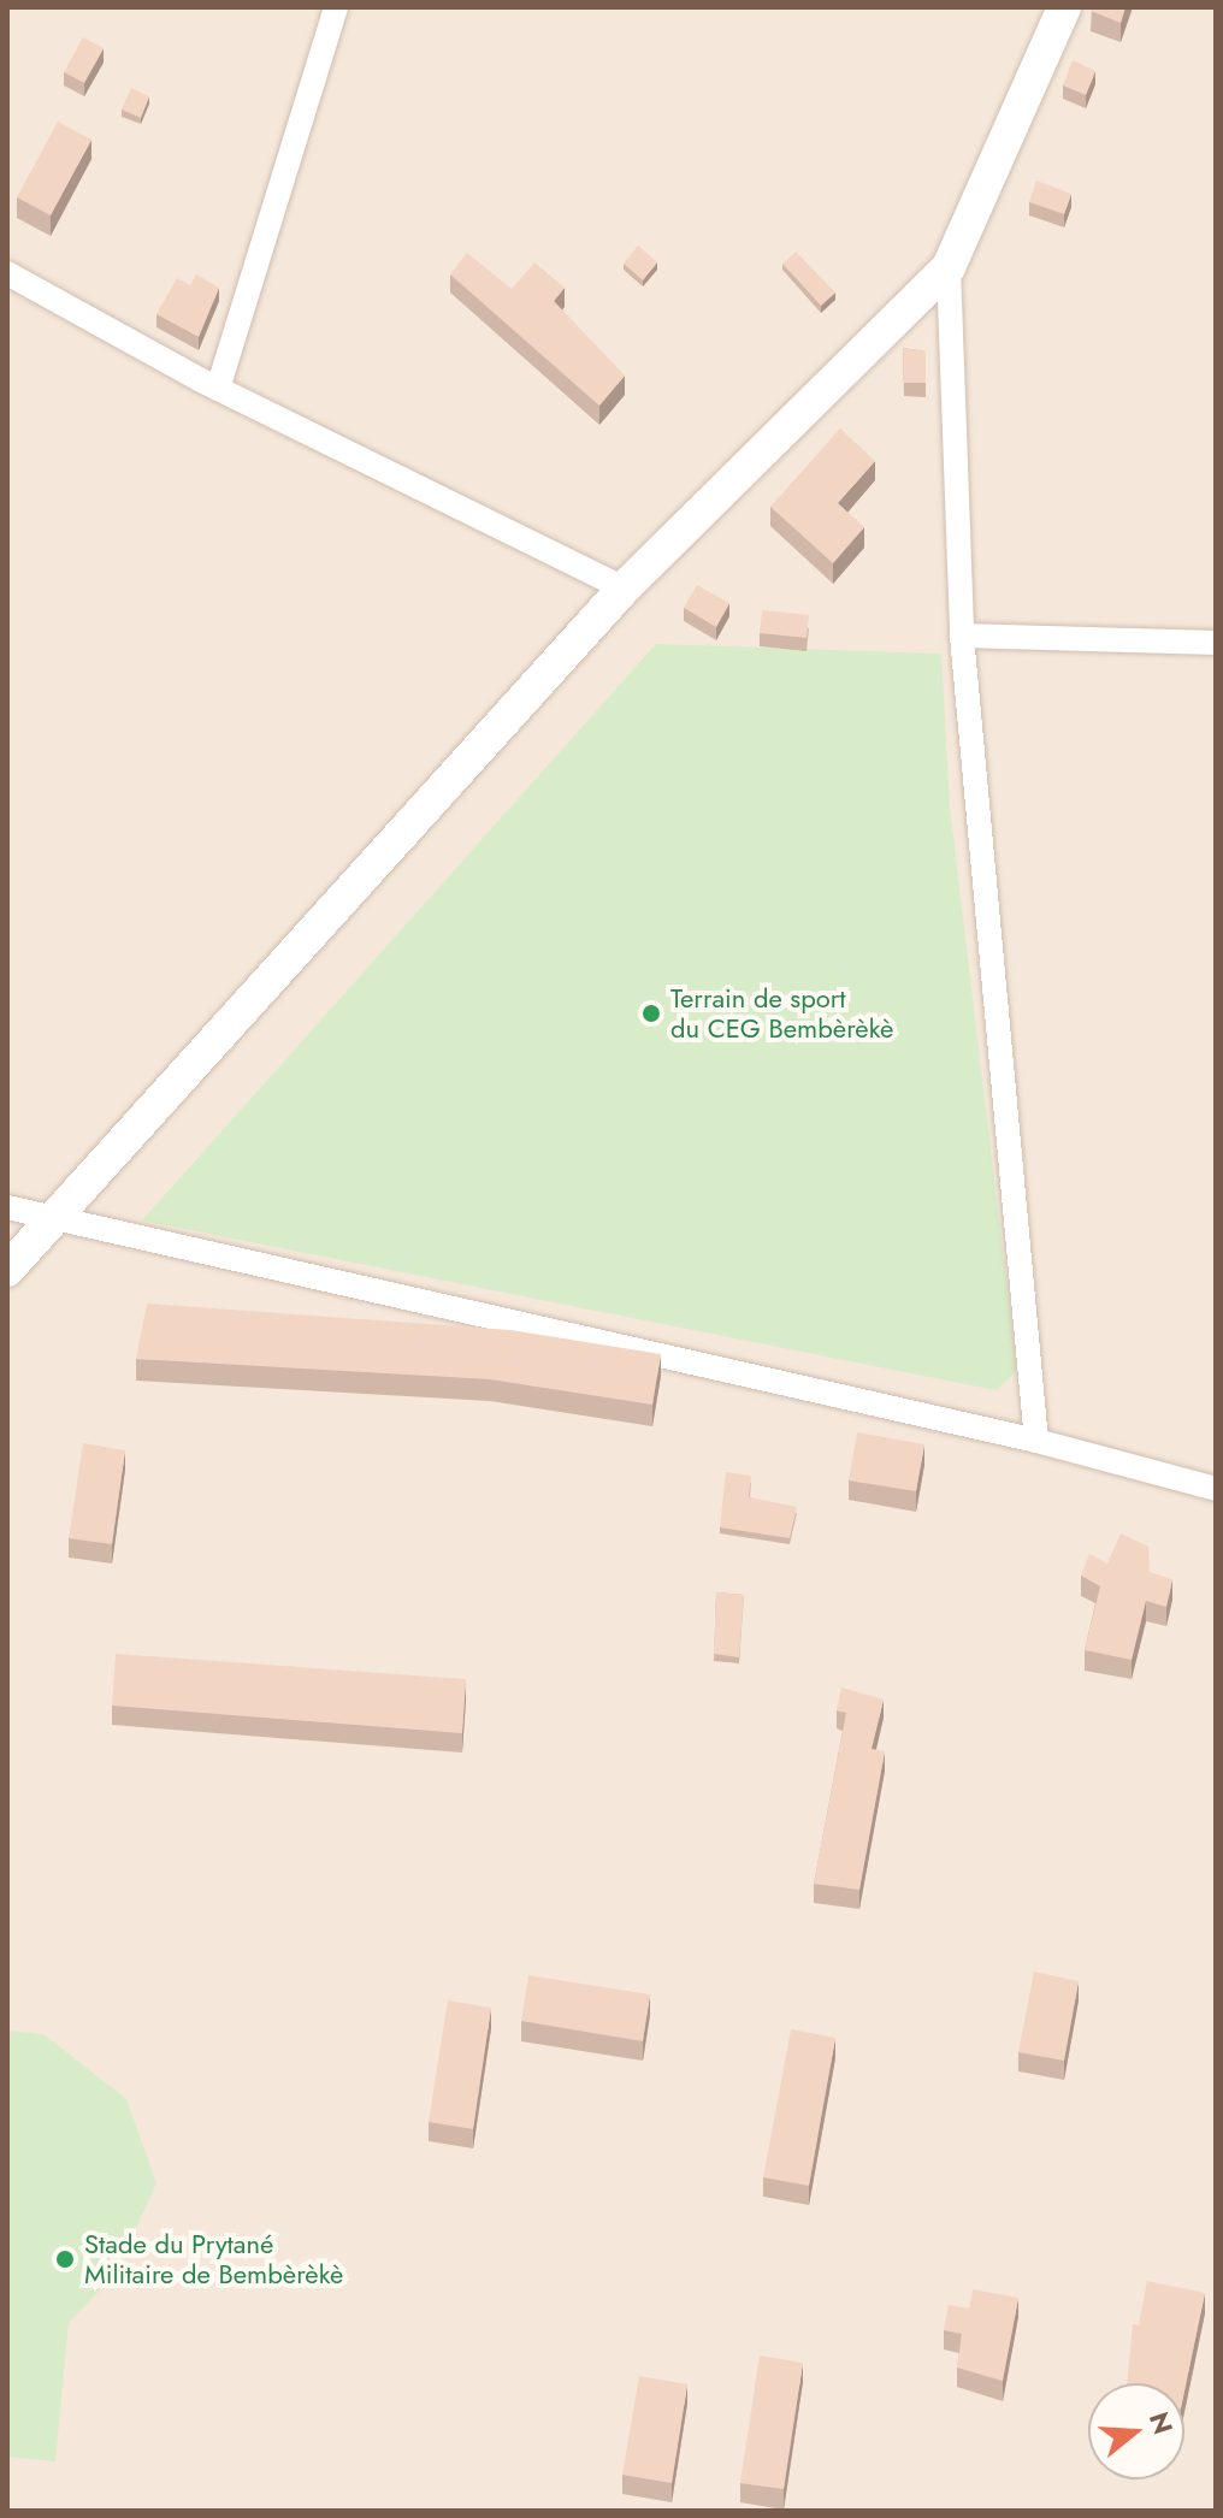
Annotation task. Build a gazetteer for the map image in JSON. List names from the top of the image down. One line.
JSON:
{"places":["Terrain de sport du CEG Bembèrèkè","Stade du Prytané Militaire de Bembèrèkè"],"north":"right"}
